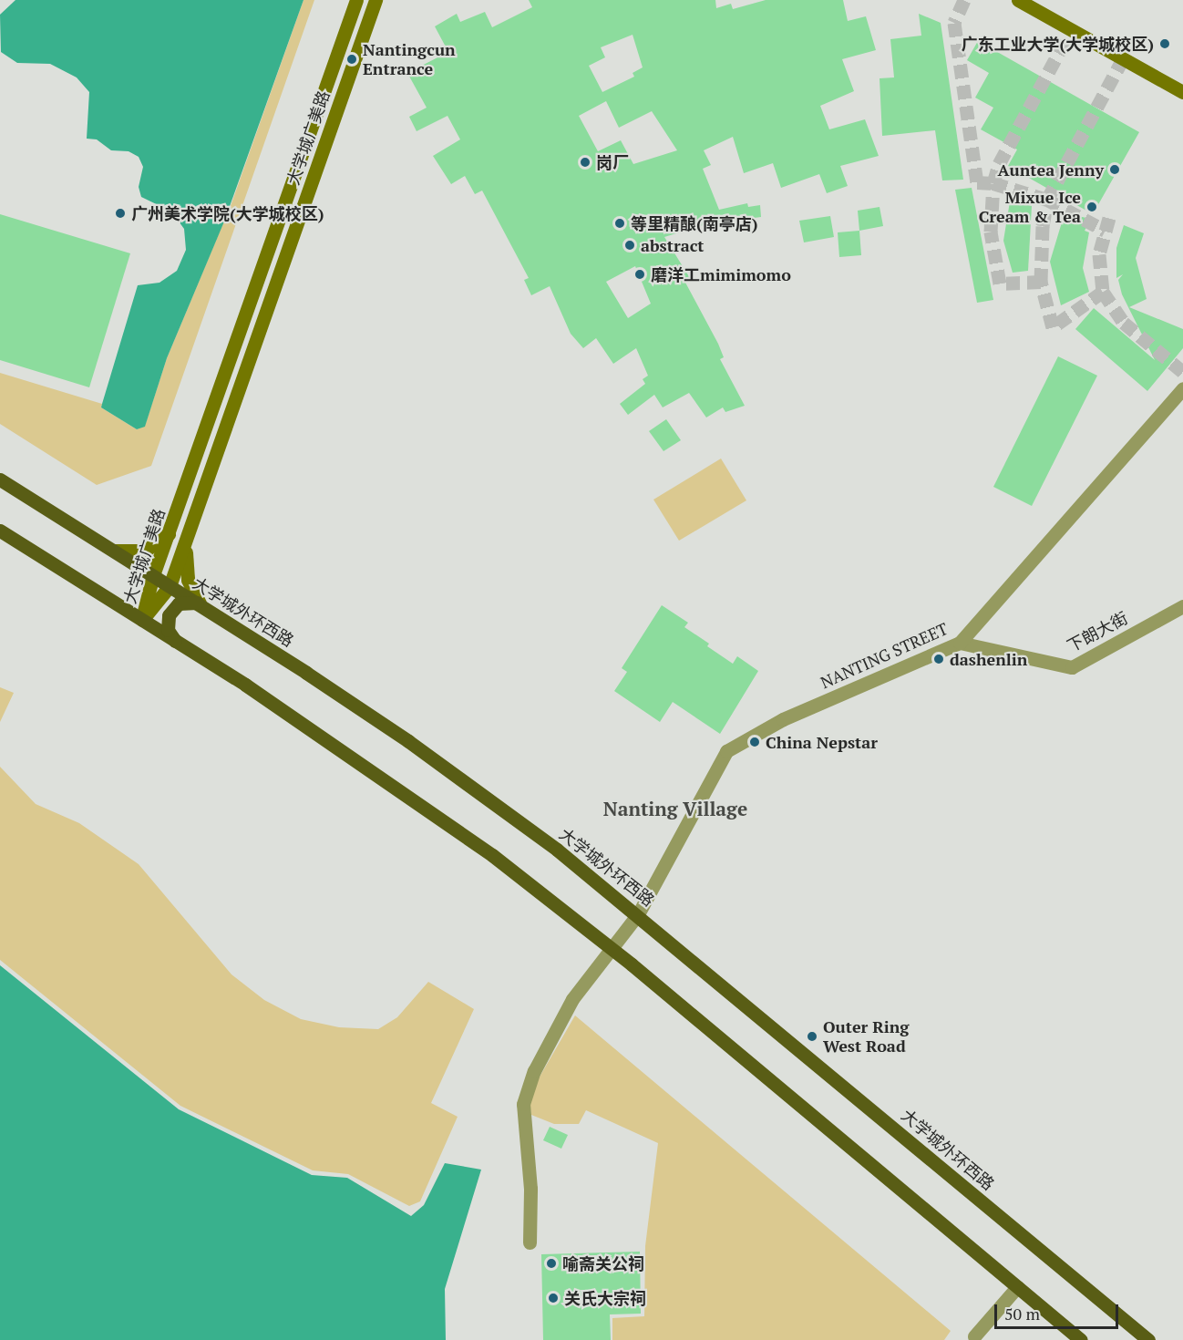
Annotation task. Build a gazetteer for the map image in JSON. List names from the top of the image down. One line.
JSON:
{"streets":{"main road":["大学城广美路","大学城外环西路"],"street":["下朗大街","NANTING STREET"]},"crossings":[["大学城广美路","大学城外环西路"],["大学城外环西路","NANTING STREET"],["下朗大街","NANTING STREET"]],"districts":["Nanting Village"],"places":["广东工业大学(大学城校区)","Nantingcun Entrance","岗厂","Auntea Jenny","Mixue Ice Cream & Tea","广州美术学院(大学城校区)","等里精酿(南亭店)","abstract","磨洋工mimimomo","dashenlin","China Nepstar","Outer Ring West Road","喻斋关公祠","关氏大宗祠"],"scale_bar":"50 m"}
